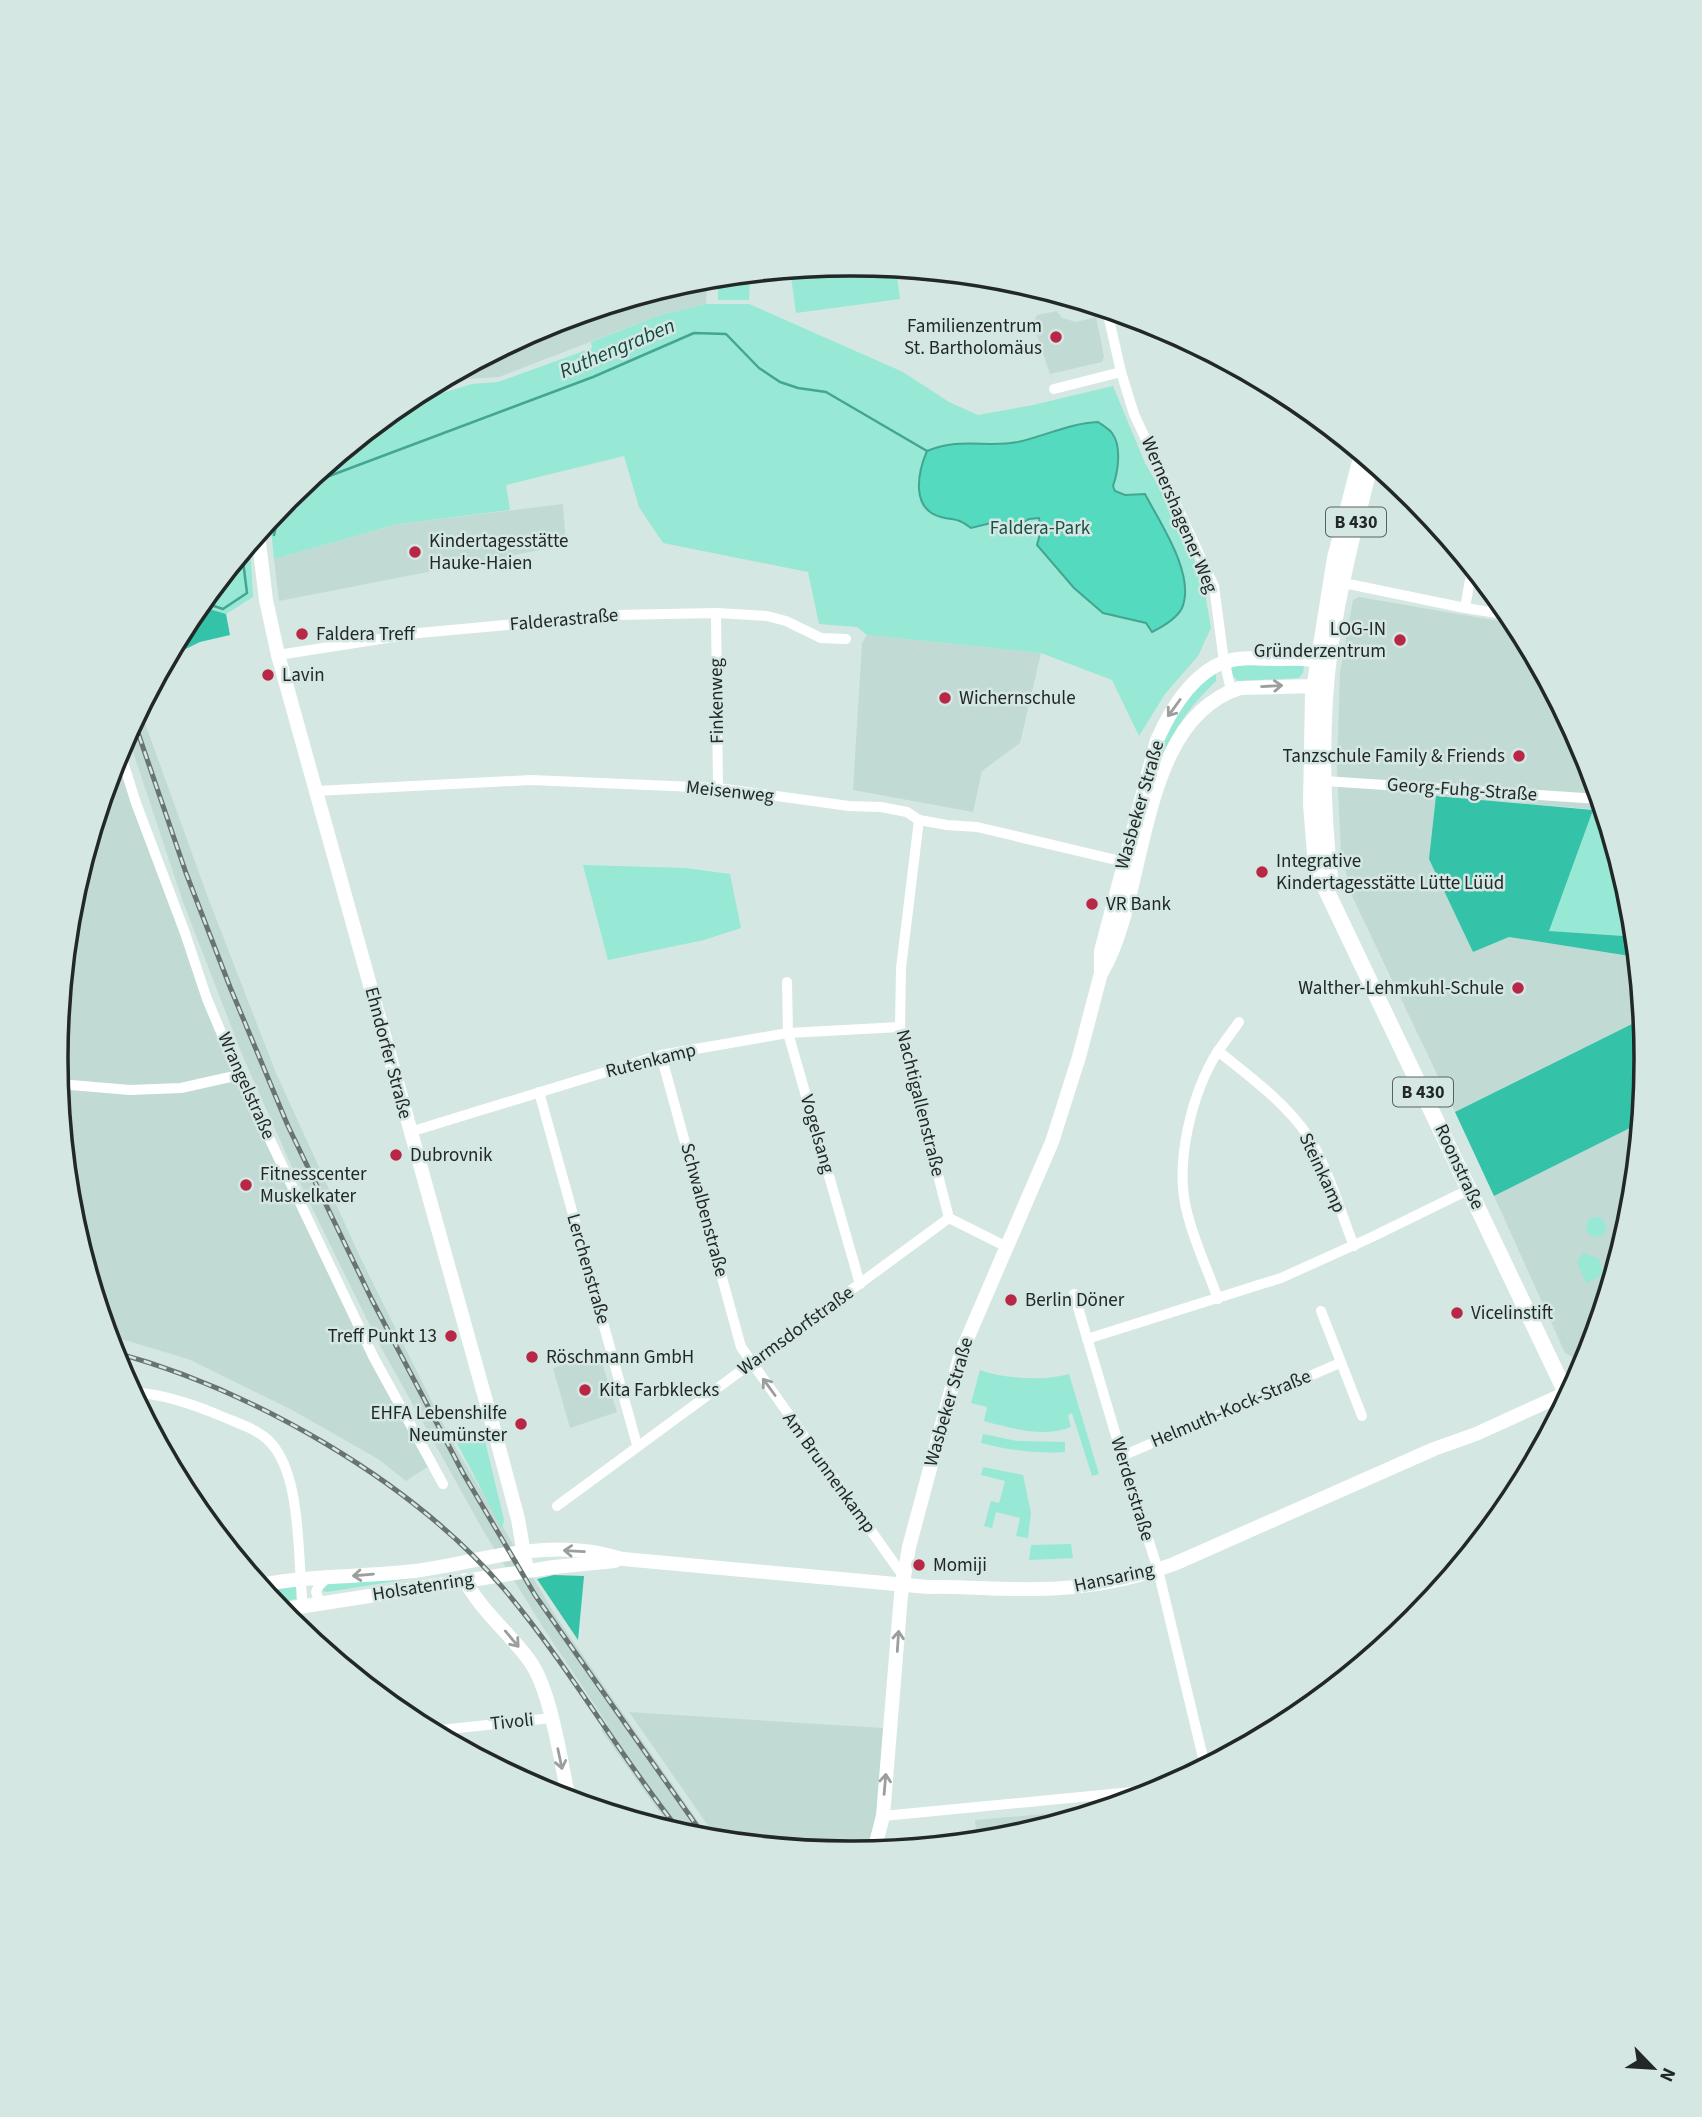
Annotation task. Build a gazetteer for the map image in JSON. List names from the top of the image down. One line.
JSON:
{"streets":{"main road":["B 430","Roonstraße"],"street":["Wernershagener Weg","Falderastraße","Finkenweg","Georg-Fuhg-Straße","Meisenweg","Wasbeker Straße","Ehndorfer Straße","Rutenkamp","Wrangelstraße","Nachtigallenstraße","Vogelsang","Steinkamp","Schwalbenstraße","Lerchenstraße","Warmsdorfstraße","Helmuth-Kock-Straße","Am Brunnenkamp","Werderstraße","Hansaring","Holsatenring","Tivoli"]},"crossings":[["Wernershagener Weg","Wasbeker Straße"],["B 430","Wasbeker Straße"],["B 430","Roonstraße"],["Falderastraße","Finkenweg"],["Falderastraße","Ehndorfer Straße"],["Finkenweg","Meisenweg"],["Georg-Fuhg-Straße","Roonstraße"],["Meisenweg","Wasbeker Straße"],["Meisenweg","Ehndorfer Straße"],["Meisenweg","Nachtigallenstraße"],["Wasbeker Straße","Roonstraße"],["Wasbeker Straße","Am Brunnenkamp"],["Wasbeker Straße","Hansaring"],["Ehndorfer Straße","Rutenkamp"],["Ehndorfer Straße","Hansaring"],["Ehndorfer Straße","Holsatenring"],["Rutenkamp","Nachtigallenstraße"],["Rutenkamp","Vogelsang"],["Rutenkamp","Schwalbenstraße"],["Rutenkamp","Lerchenstraße"],["Nachtigallenstraße","Warmsdorfstraße"],["Vogelsang","Warmsdorfstraße"],["Schwalbenstraße","Warmsdorfstraße"],["Schwalbenstraße","Am Brunnenkamp"],["Lerchenstraße","Warmsdorfstraße"],["Warmsdorfstraße","Am Brunnenkamp"],["Helmuth-Kock-Straße","Werderstraße"],["Am Brunnenkamp","Hansaring"],["Werderstraße","Hansaring"],["Hansaring","Holsatenring"]],"one_way":["Am Brunnenkamp"],"water":["Ruthengraben"],"parks":["Faldera-Park"],"places":["Familienzentrum St. Bartholomäus","Kindertagesstätte Hauke-Haien","Faldera Treff","LOG-IN Gründerzentrum","Lavin","Wichernschule","Tanzschule Family & Friends","Integrative Kindertagesstätte Lütte Lüüd","VR Bank","Walther-Lehmkuhl-Schule","Dubrovnik","Fitnesscenter Muskelkater","Berlin Döner","Vicelinstift","Treff Punkt 13","Röschmann GmbH","Kita Farbklecks","EHFA Lebenshilfe Neumünster","Momiji"],"north":"bottom right"}
